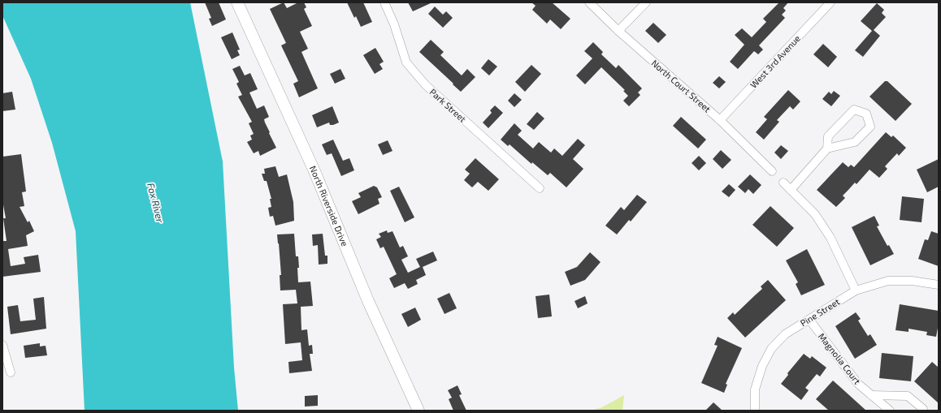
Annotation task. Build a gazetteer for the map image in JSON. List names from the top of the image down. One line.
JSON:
{"streets":{"street":["West 3rd Avenue","North Court Street","Park Street","North Riverside Drive","Pine Street","Magnolia Court"]},"crossings":[["West 3rd Avenue","North Court Street"],["Pine Street","Magnolia Court"]],"water":["Fox River"]}
